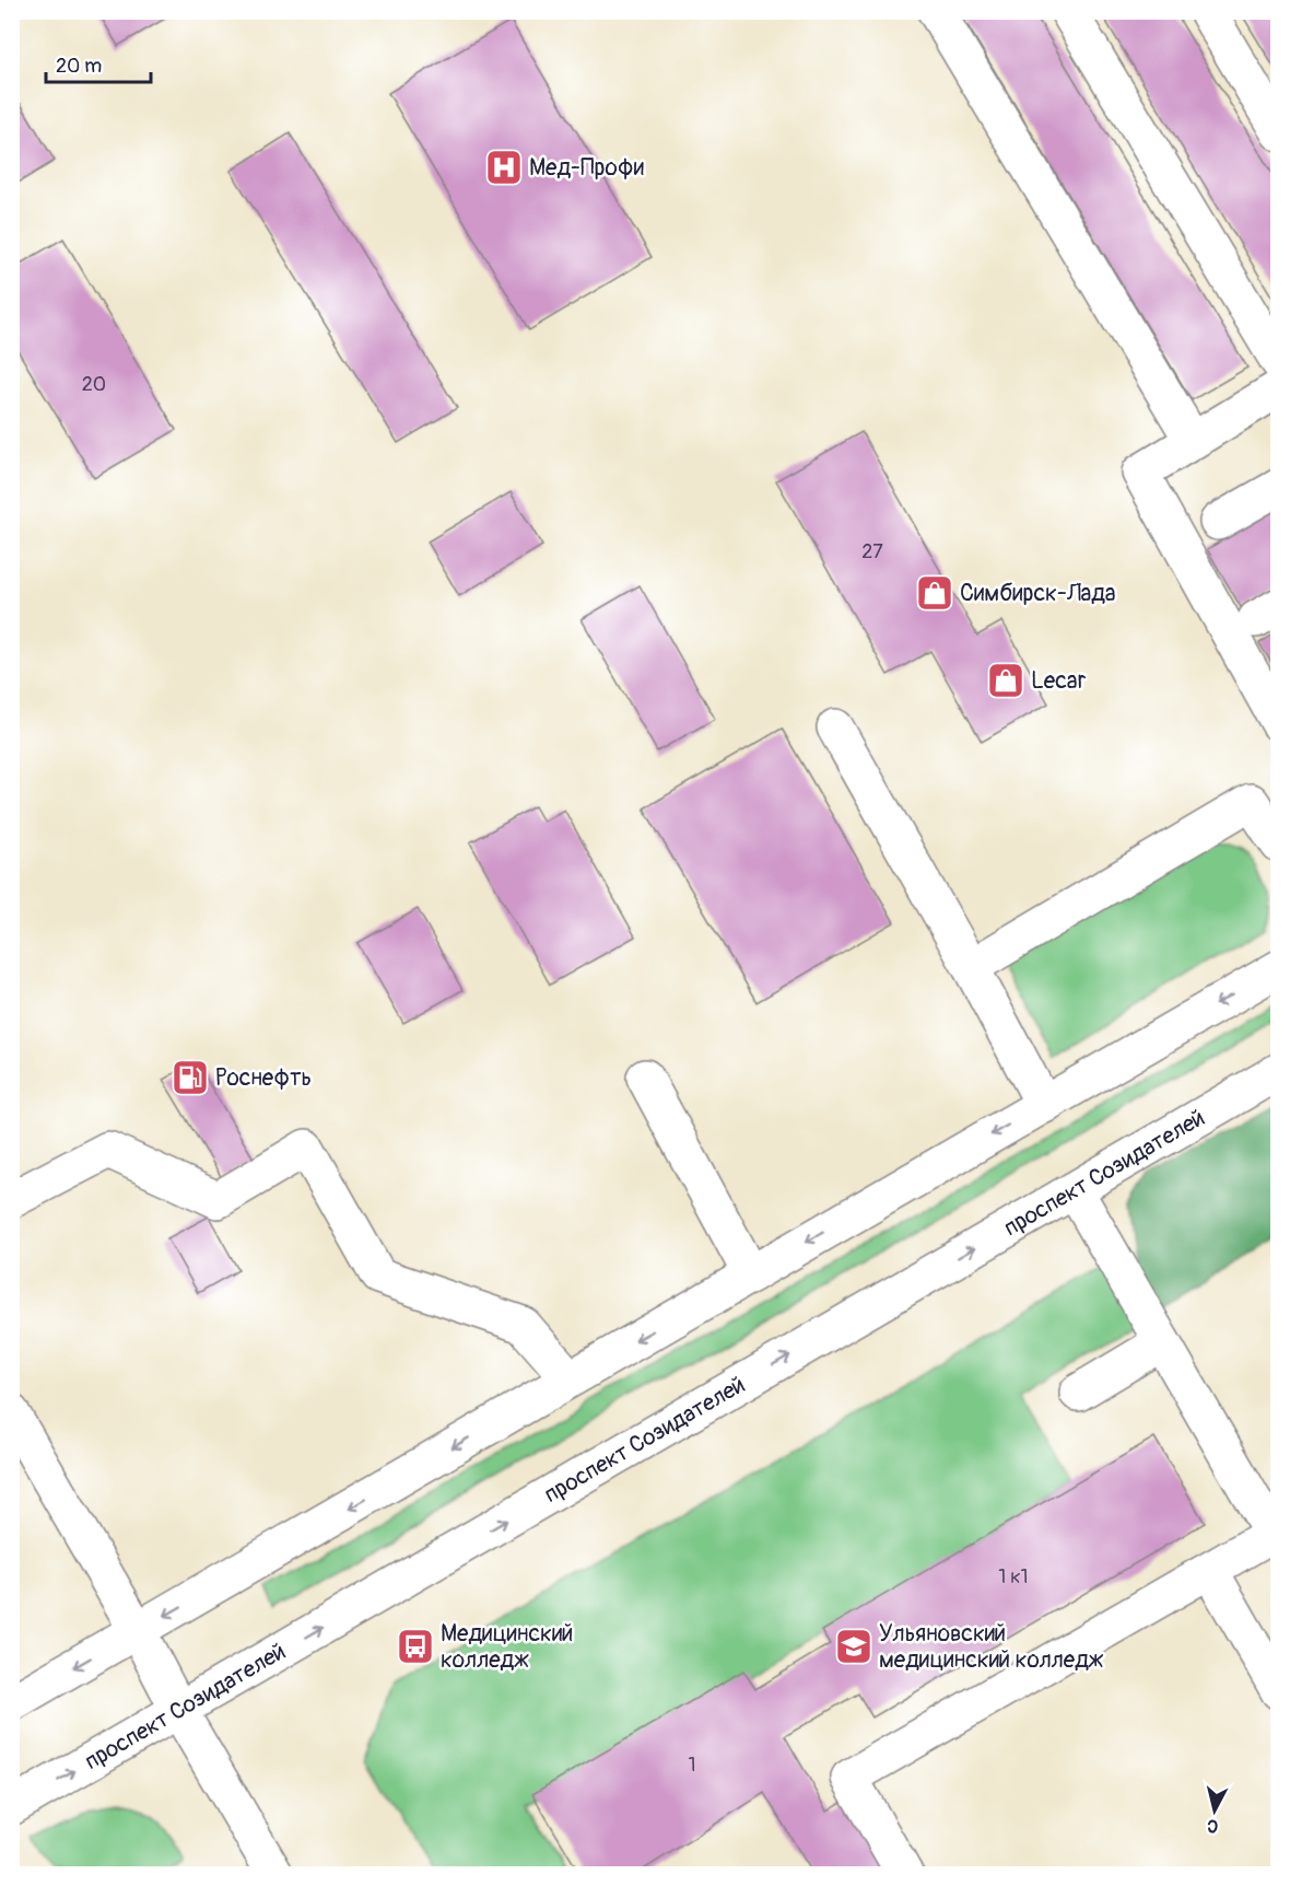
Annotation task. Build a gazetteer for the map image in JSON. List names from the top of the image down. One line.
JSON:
{"streets":{"main road":["проспект Созидателей"]},"places":{"hospital":["Мед-Профи"],"shop":["Симбирск-Лада","Lecar"],"fuel station":["Роснефть"],"bus stop":["Медицинский колледж"],"school or university":["Ульяновский медицинский колледж"]},"house_numbers":["20","27","1 к1","1"],"scale_bar":"20 m","north":"bottom"}
